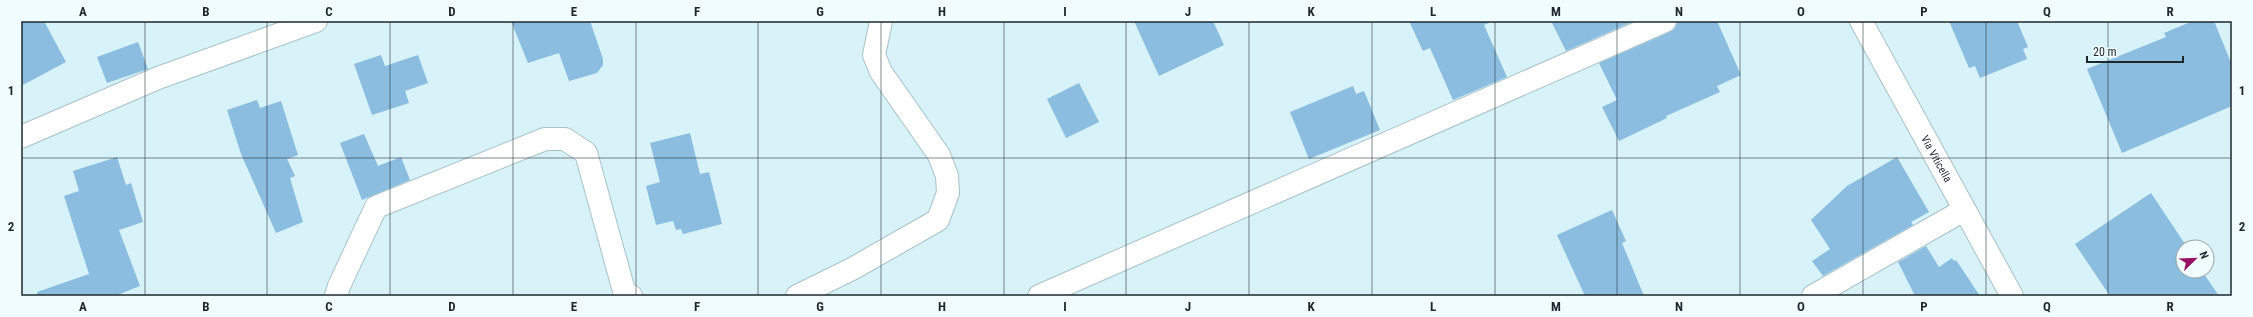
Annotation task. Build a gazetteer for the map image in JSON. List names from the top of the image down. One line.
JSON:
{"streets":{"street":["Via Viticella"]},"scale_bar":"20 m","north":"top right","grid":{"columns":["A","B","C","D","E","F","G","H","I","J","K","L","M","N","O","P","Q","R"],"rows":["1","2"]}}
